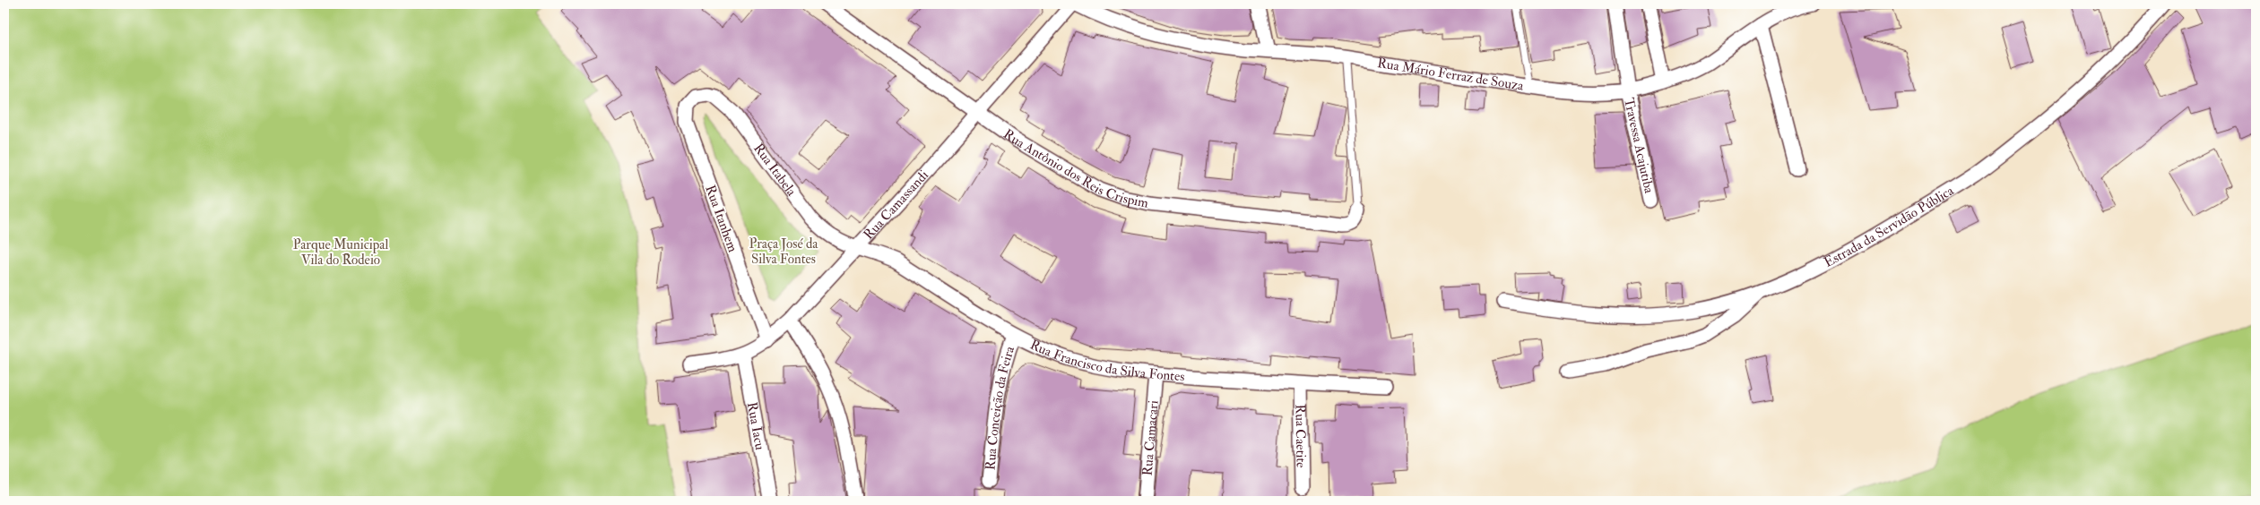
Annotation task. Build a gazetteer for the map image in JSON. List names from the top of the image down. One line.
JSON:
{"streets":{"street":["Rua Mário Ferraz de Souza","Travessa Acajutiba","Rua Antônio dos Reis Crispim","Rua Itabela","Rua Camassandi","Rua Itanhem","Estrada da Servidão Pública","Rua Francisco da Silva Fontes","Rua Conceição da Feira","Rua Iacu","Rua Caetite","Rua Camacari"]},"crossings":[["Rua Mário Ferraz de Souza","Travessa Acajutiba"],["Rua Mário Ferraz de Souza","Rua Camassandi"],["Rua Antônio dos Reis Crispim","Rua Camassandi"],["Rua Itabela","Rua Camassandi"],["Rua Itabela","Rua Itanhem"],["Rua Itabela","Rua Francisco da Silva Fontes"],["Rua Camassandi","Rua Itanhem"],["Rua Camassandi","Rua Francisco da Silva Fontes"],["Rua Camassandi","Rua Iacu"],["Rua Francisco da Silva Fontes","Rua Conceição da Feira"],["Rua Francisco da Silva Fontes","Rua Caetite"],["Rua Francisco da Silva Fontes","Rua Camacari"]],"parks":["Praça José da Silva Fontes","Parque Municipal Vila do Rodeio"]}
